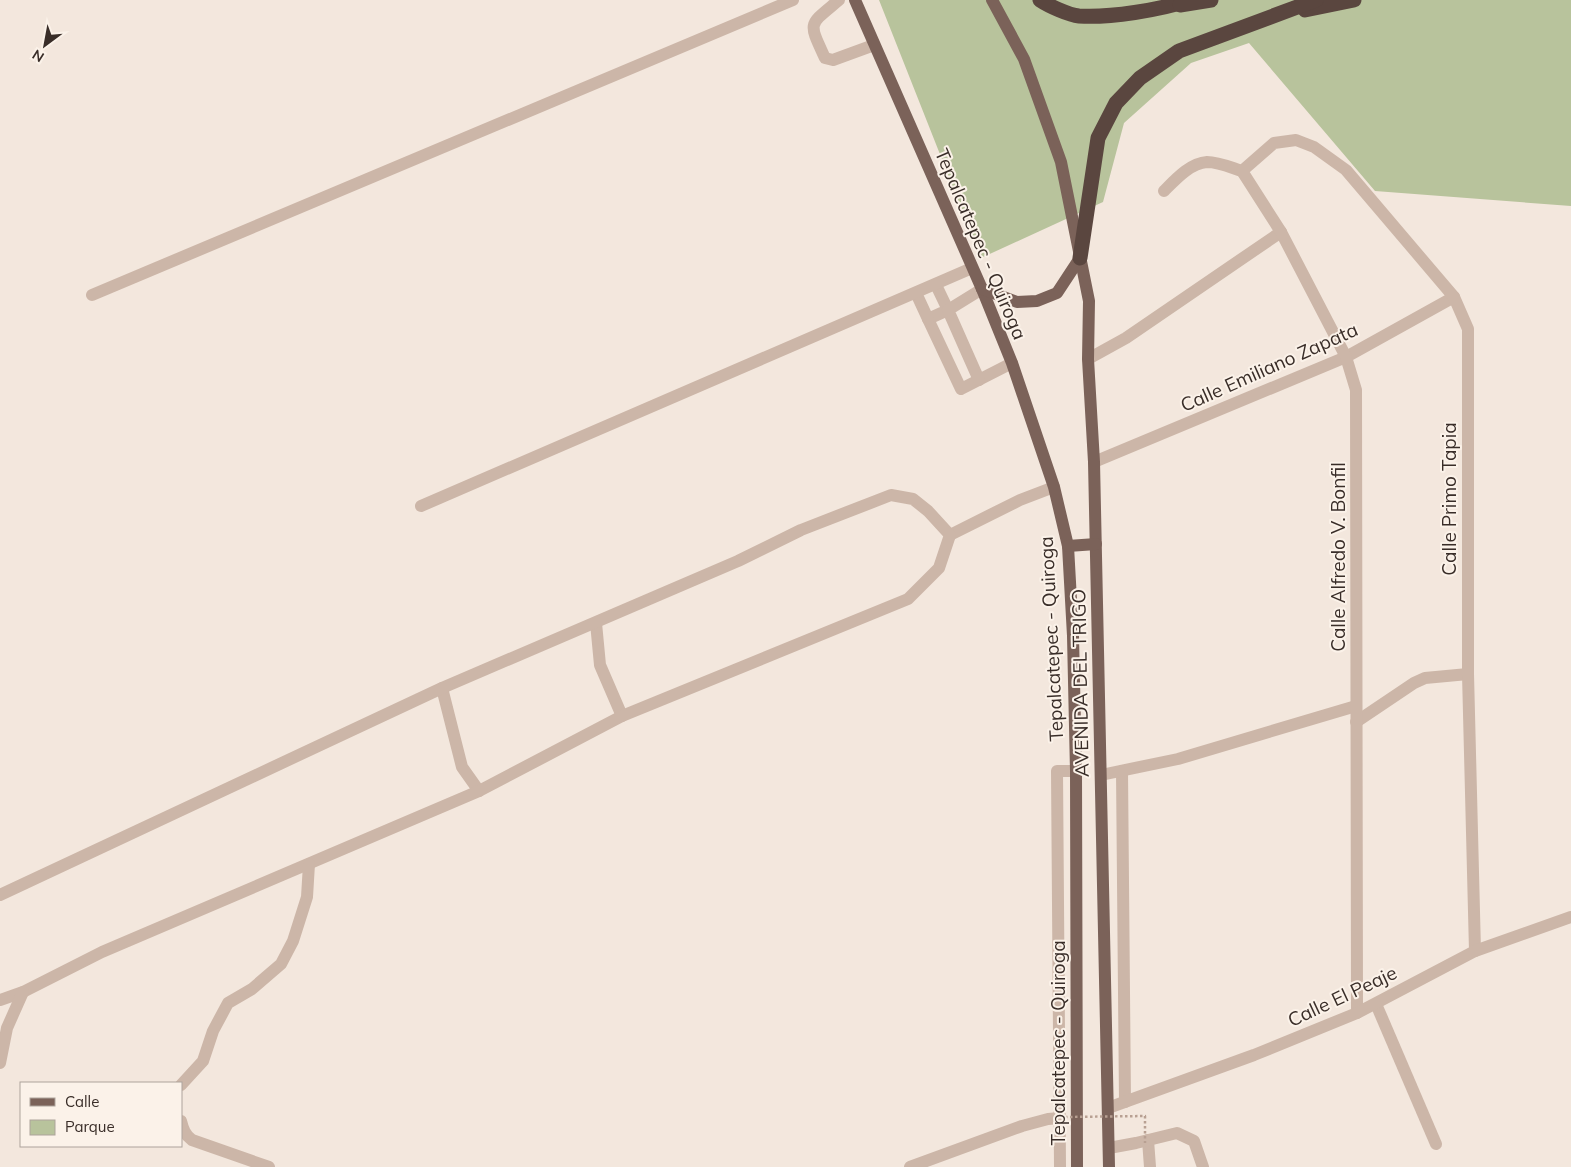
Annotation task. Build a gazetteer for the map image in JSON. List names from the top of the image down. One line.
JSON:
{"streets":{"main road":["Tepalcatepec - Quiroga","AVENIDA DEL TRIGO"],"street":["Calle Emiliano Zapata","Calle Primo Tapia","Calle Alfredo V. Bonfil","Calle El Peaje"]},"crossings":[["Calle Emiliano Zapata","Calle Primo Tapia"],["Calle Emiliano Zapata","Calle Alfredo V. Bonfil"],["Calle Emiliano Zapata","AVENIDA DEL TRIGO"],["Calle Primo Tapia","Calle Alfredo V. Bonfil"],["Calle Primo Tapia","Calle El Peaje"],["Calle Alfredo V. Bonfil","Calle El Peaje"],["AVENIDA DEL TRIGO","Calle El Peaje"]],"legend":["Calle","Parque"],"north":"bottom left"}
